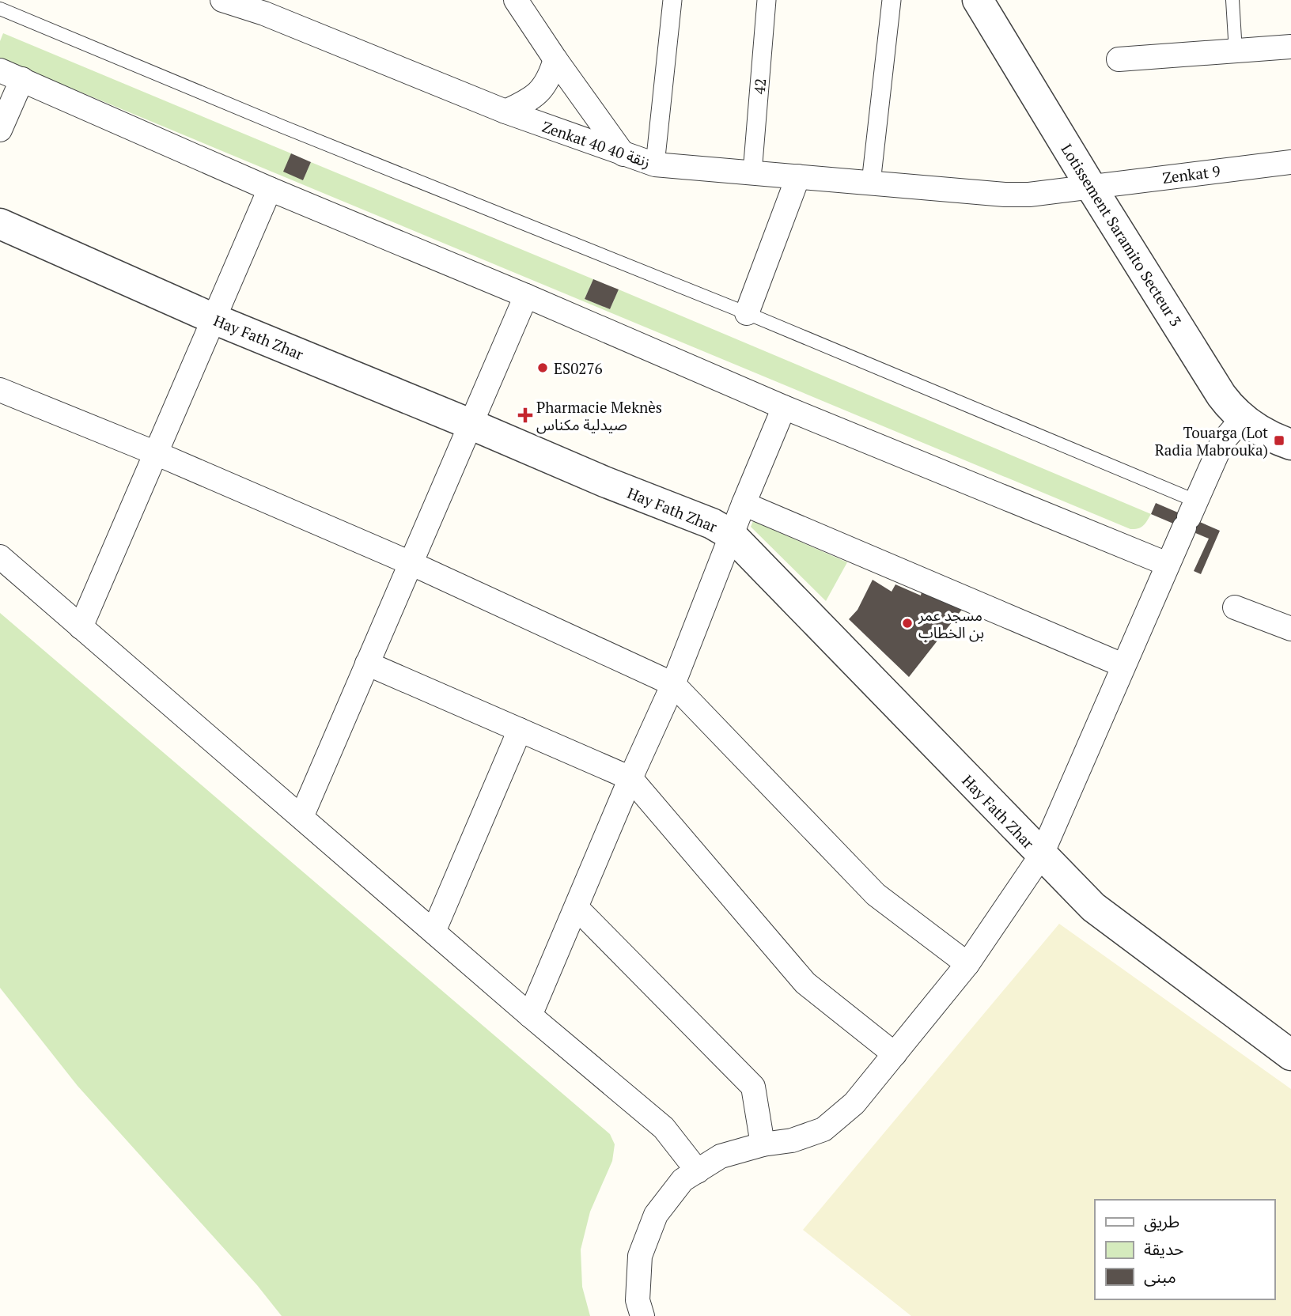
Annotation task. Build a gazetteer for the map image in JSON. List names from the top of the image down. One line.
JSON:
{"streets":{"street":["42","Zenkat 40 زنقة 40","Zenkat 9","Lotissement Saramito Secteur 3","Hay Fath Zhar"]},"crossings":[["42","Zenkat 40 زنقة 40"],["Zenkat 40 زنقة 40","Zenkat 9"],["Zenkat 40 زنقة 40","Lotissement Saramito Secteur 3"],["Zenkat 9","Lotissement Saramito Secteur 3"]],"places":{"other":["ES0276","مسجد عمر بن الخطاب"],"health":["Pharmacie Meknès صيدلية مكناس"],"transit":["Touarga (Lot Radia Mabrouka)"]},"legend":["طريق","حديقة","مبنى"]}
